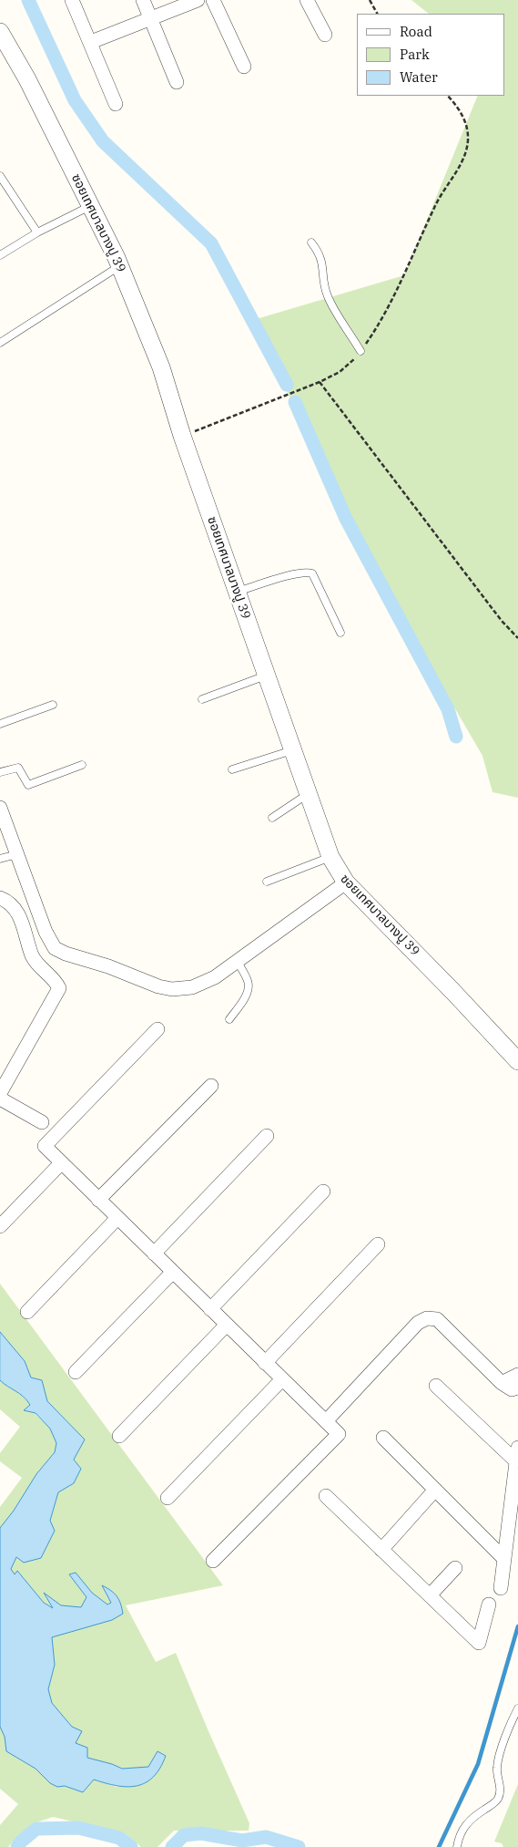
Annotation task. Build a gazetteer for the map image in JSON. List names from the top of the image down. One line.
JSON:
{"streets":{"street":["ซอยเทศบาลบางปู 39"]},"legend":["Road","Park","Water"]}
